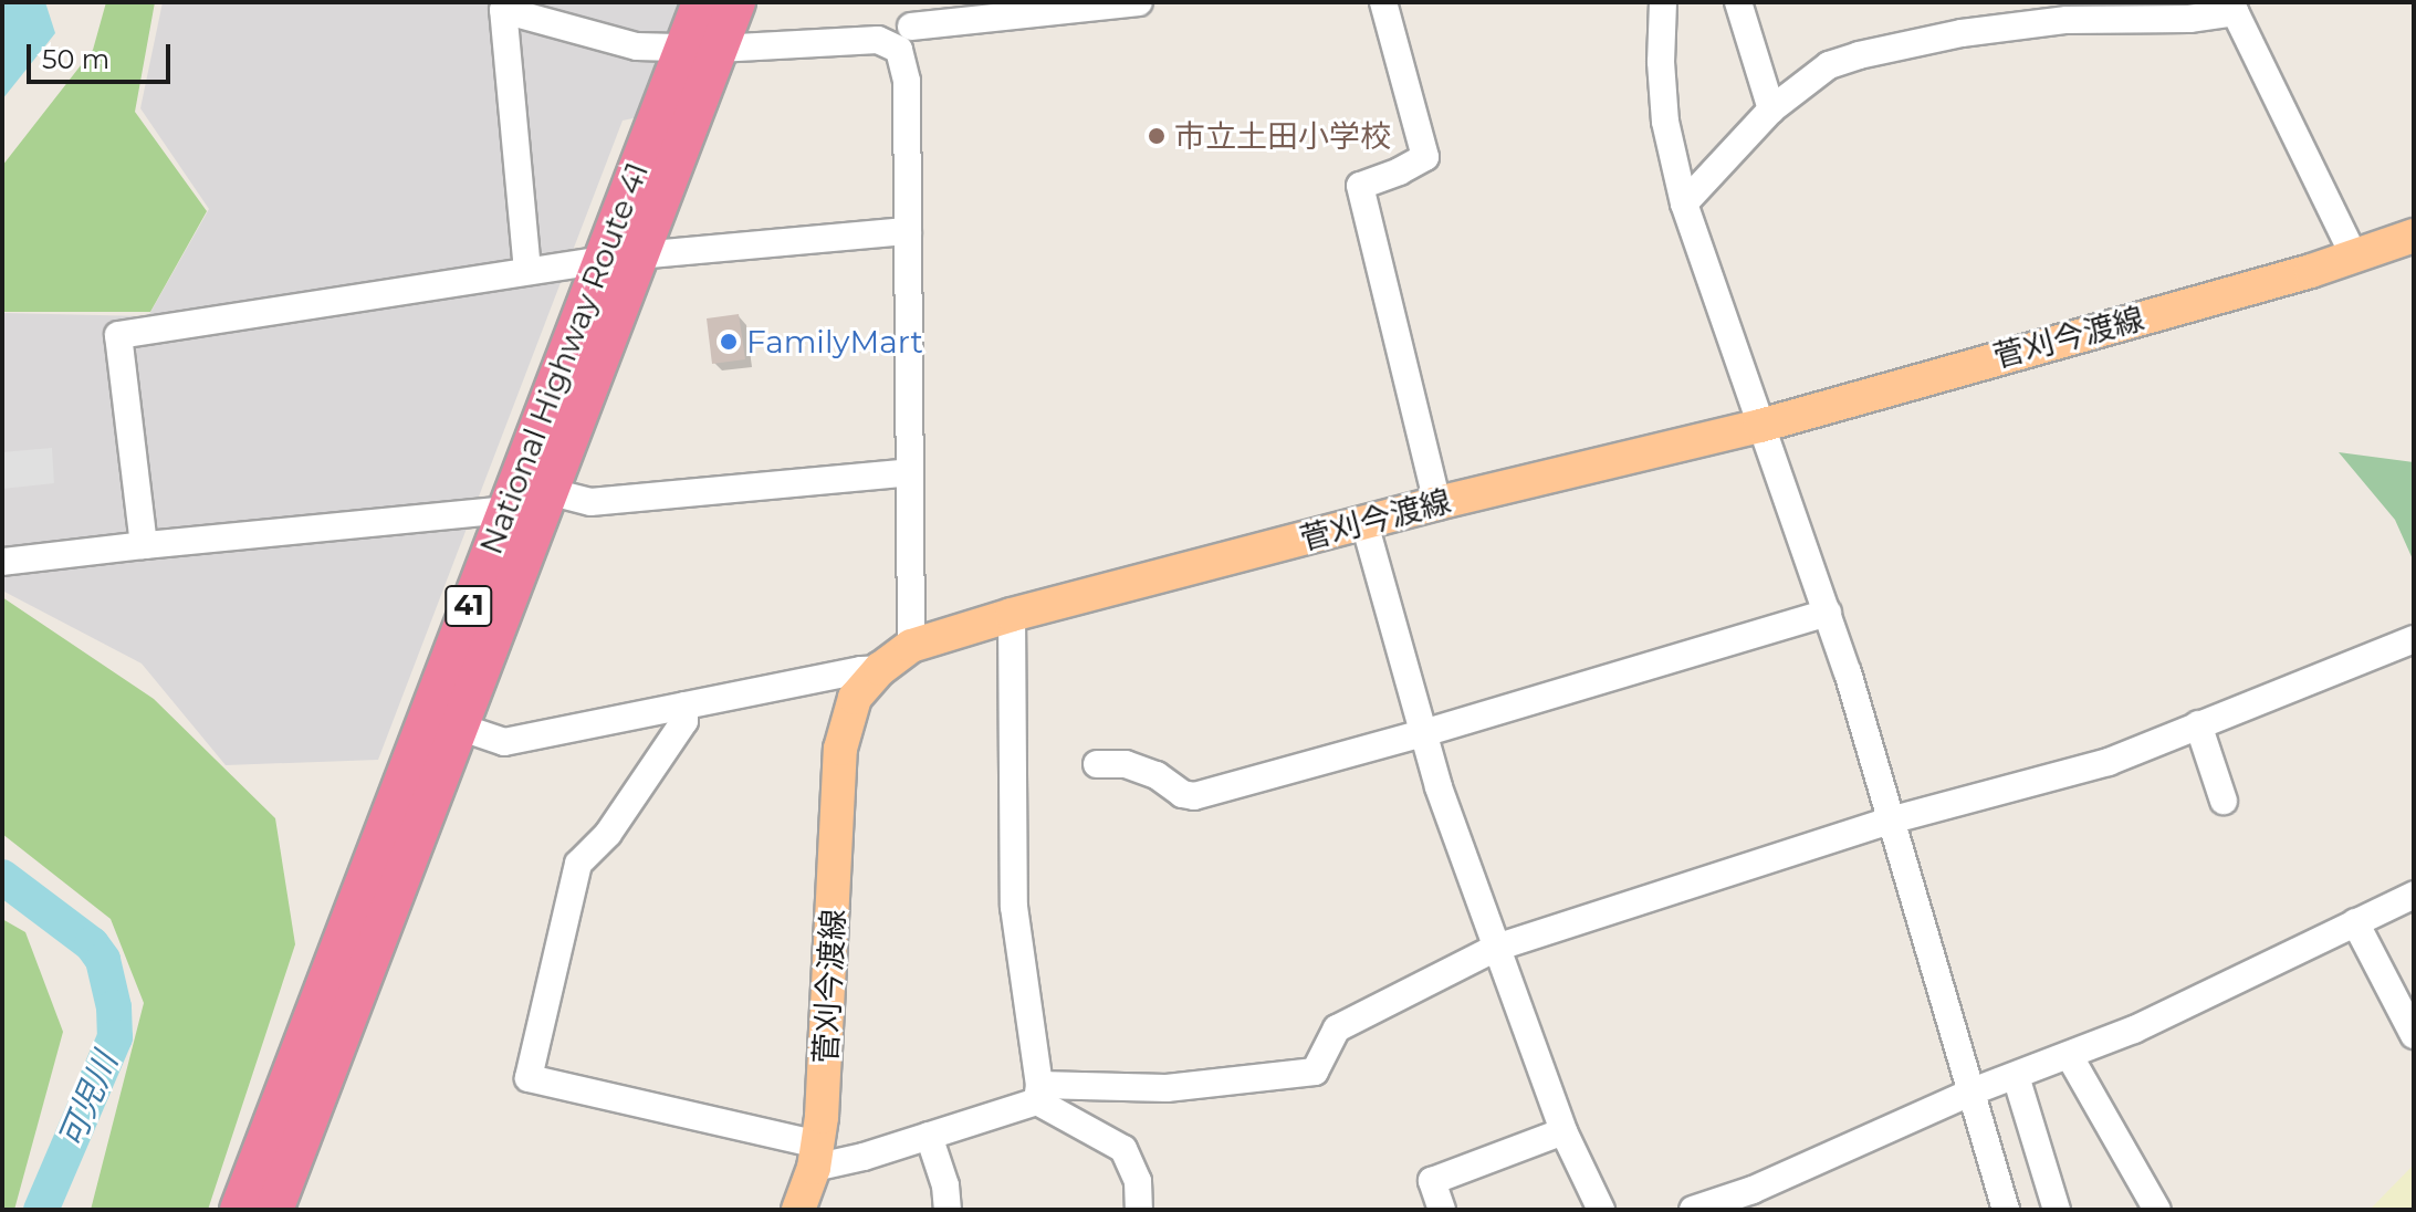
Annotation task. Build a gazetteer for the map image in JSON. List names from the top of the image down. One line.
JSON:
{"streets":{"highway":["National Highway Route 41","41"],"main road":["菅刈今渡線"]},"water":["可児川"],"places":["市立土田小学校","FamilyMart"],"scale_bar":"50 m"}
